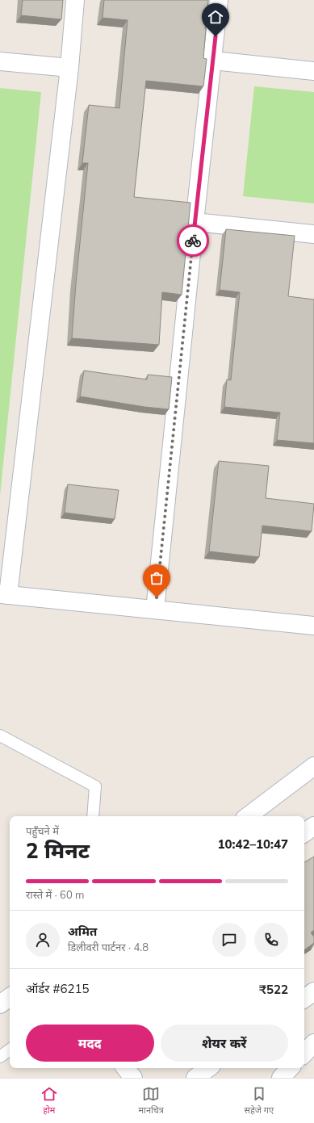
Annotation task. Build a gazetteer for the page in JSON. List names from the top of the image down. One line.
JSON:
{"page":{"heading":["2 मिनट","पहुँचने में","10:42–10:47"],"panel":["अमित","डिलीवरी पार्टनर · 4.8","ऑर्डर #6215","₹522"],"bar":"रास्ते में · 60 m","buttons":["मदद","शेयर करें"],"tabs":["होम","मानचित्र","सहेजे गए"]}}
